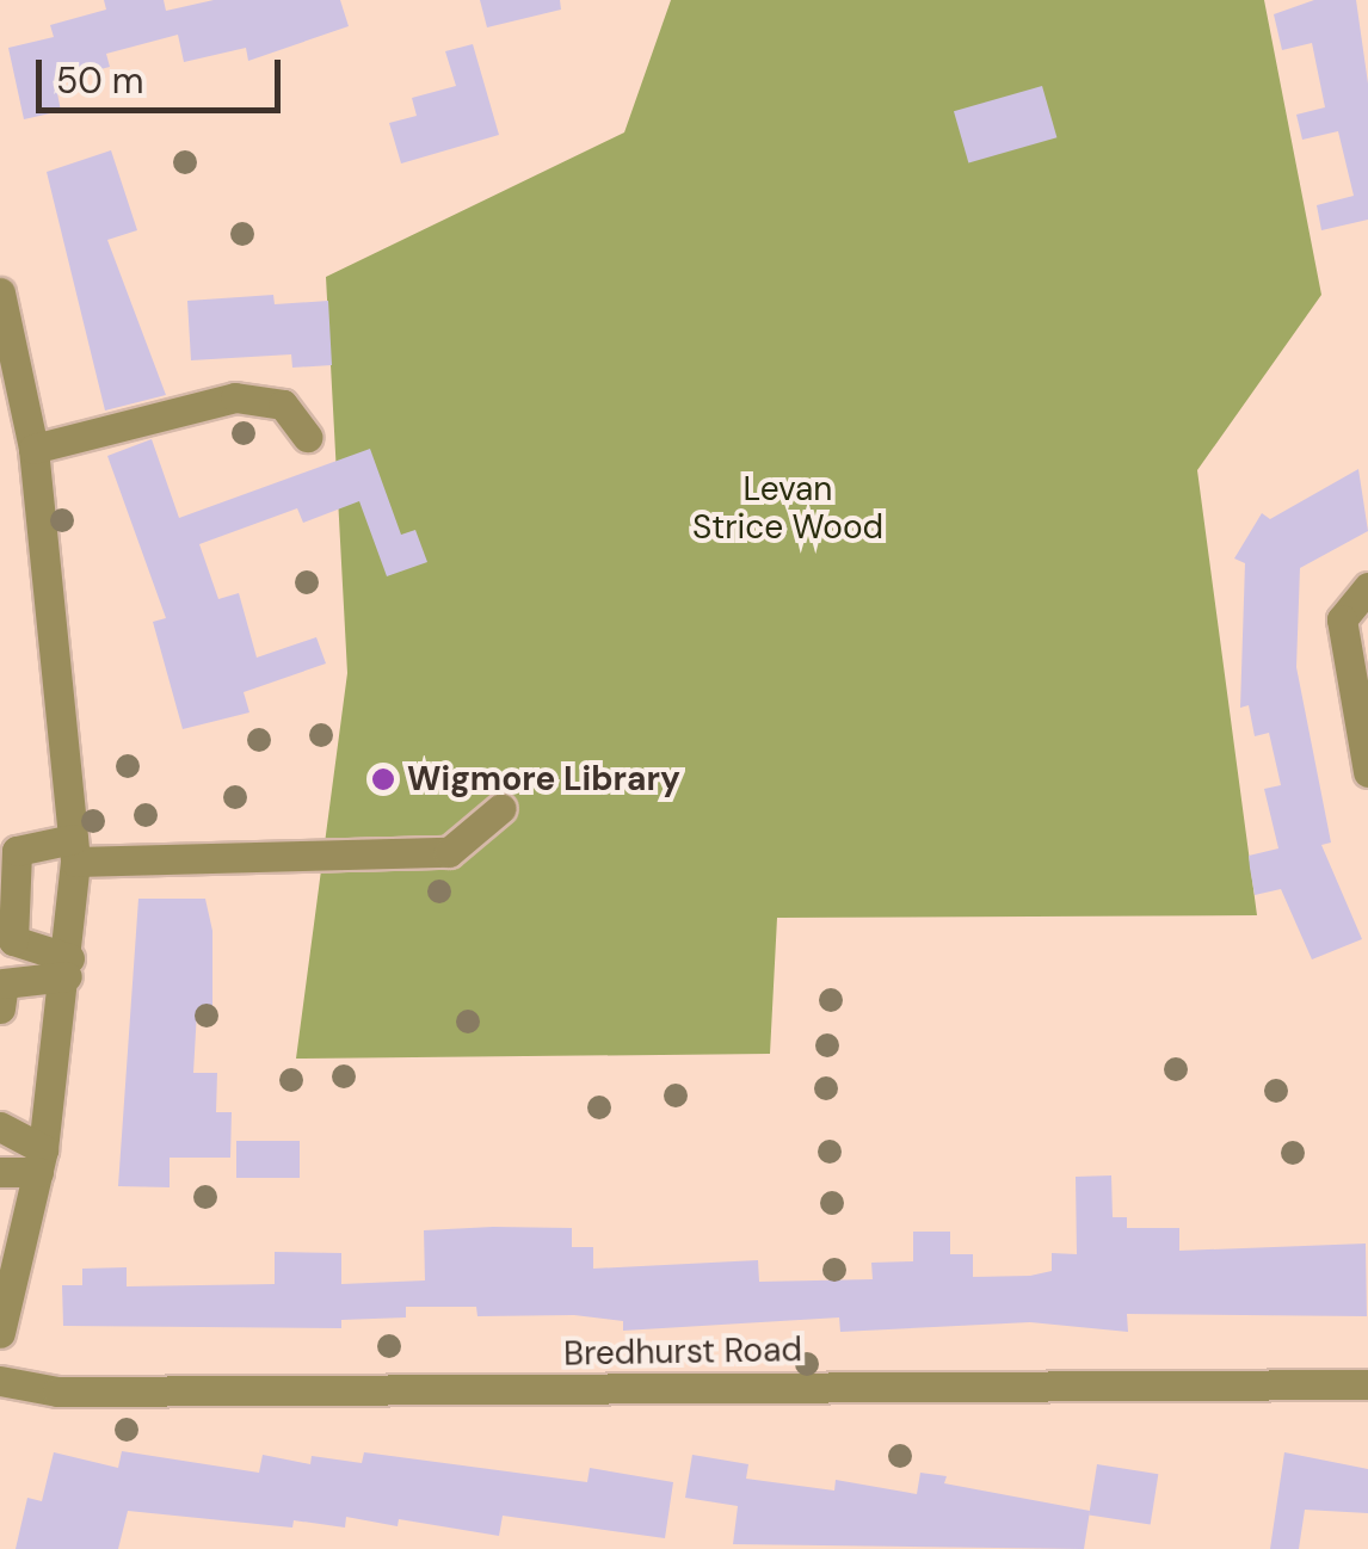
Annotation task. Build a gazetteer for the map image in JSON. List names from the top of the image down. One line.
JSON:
{"streets":{"street":["Bredhurst Road"]},"parks":["Levan Strice Wood"],"places":["Wigmore Library"],"scale_bar":"50 m"}
